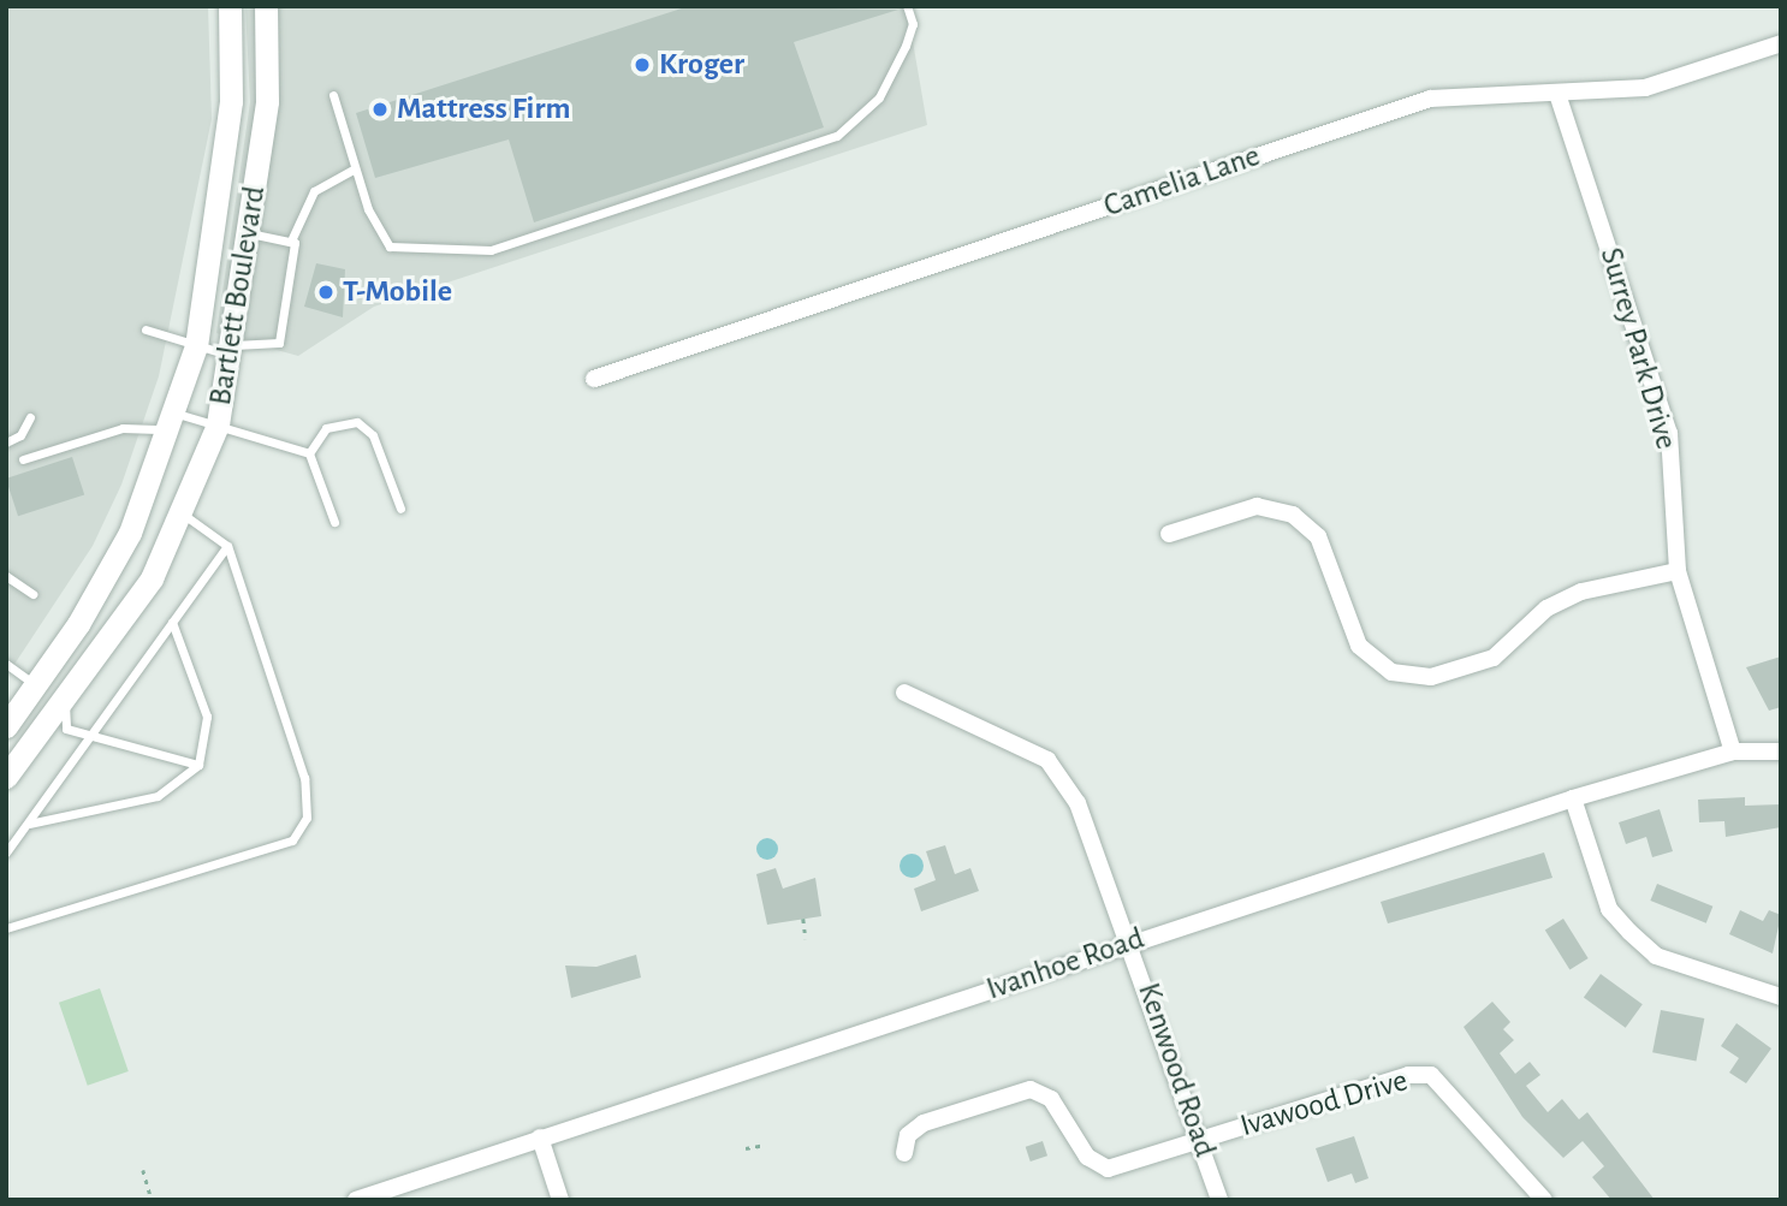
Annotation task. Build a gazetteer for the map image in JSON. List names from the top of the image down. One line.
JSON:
{"streets":{"main road":["Bartlett Boulevard"],"street":["Camelia Lane","Surrey Park Drive","Ivanhoe Road","Kenwood Road","Ivawood Drive"]},"crossings":[["Camelia Lane","Surrey Park Drive"],["Surrey Park Drive","Ivanhoe Road"],["Ivanhoe Road","Kenwood Road"],["Kenwood Road","Ivawood Drive"]],"places":["Kroger","Mattress Firm","T-Mobile"]}
